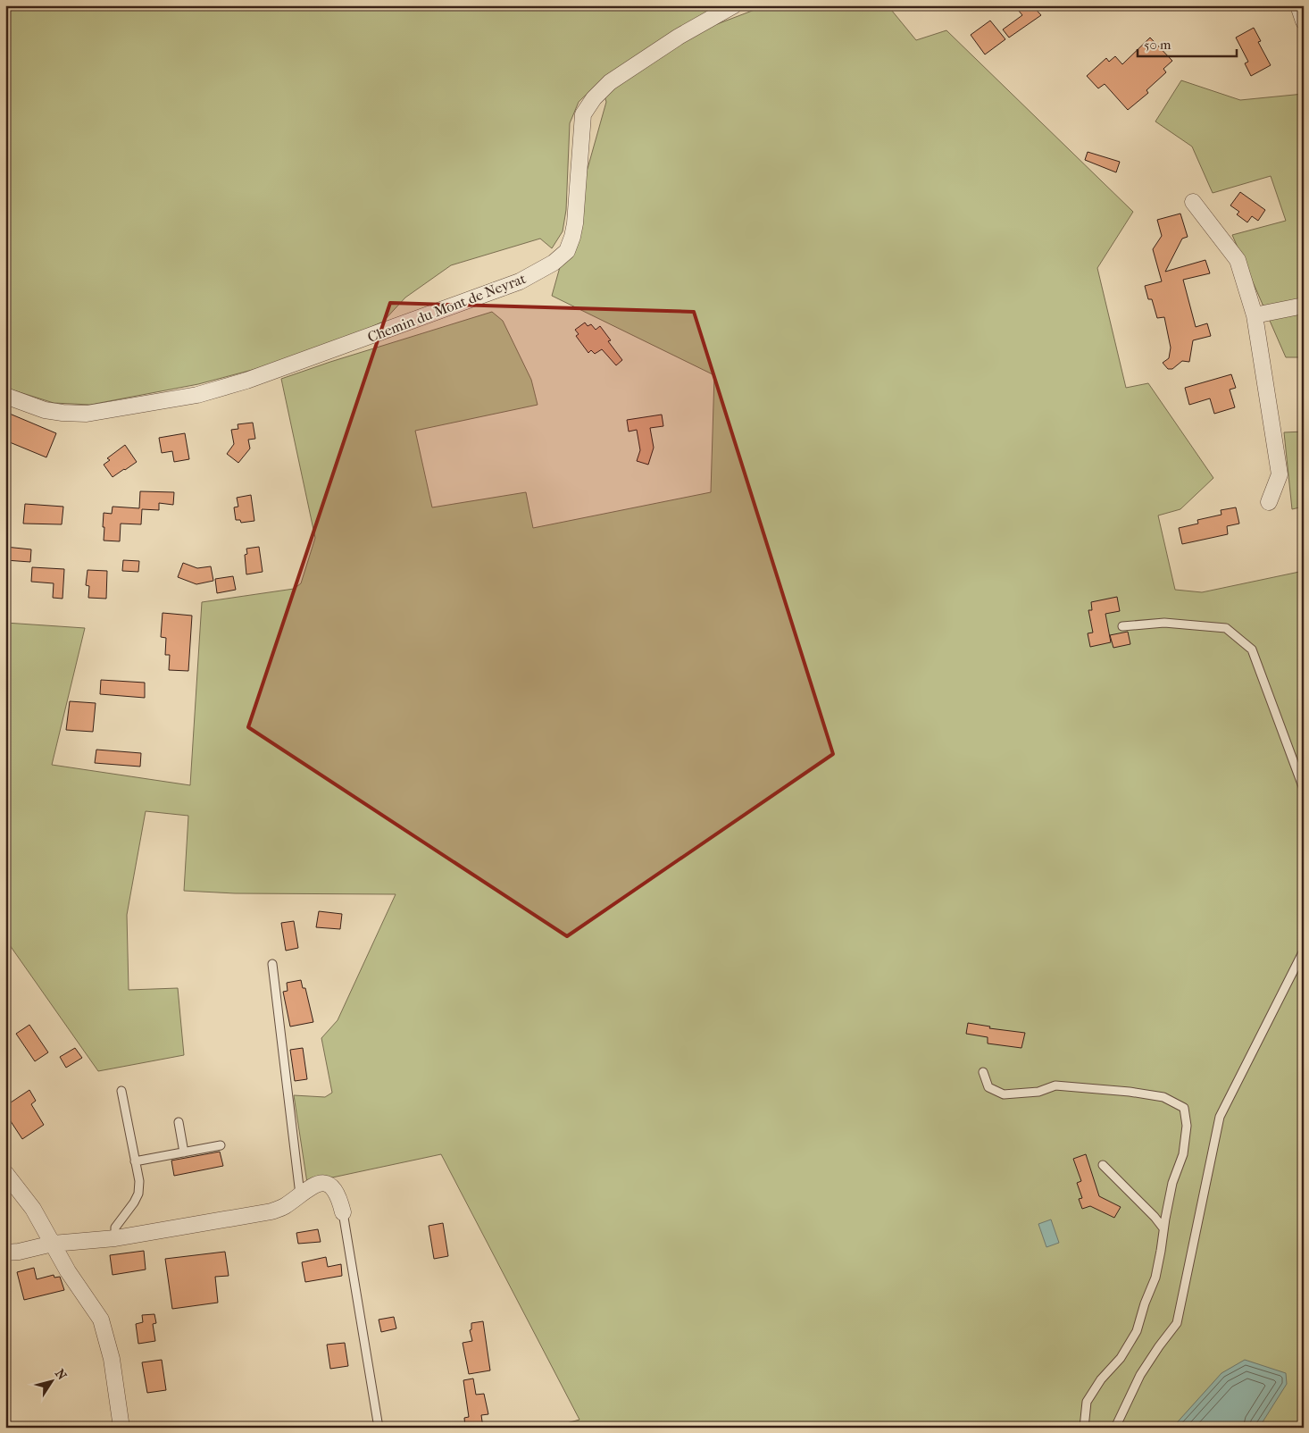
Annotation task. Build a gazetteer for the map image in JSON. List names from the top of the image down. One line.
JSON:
{"streets":{"street":["Chemin du Mont de Neyrat"]},"scale_bar":"50 m","north":"top right"}
